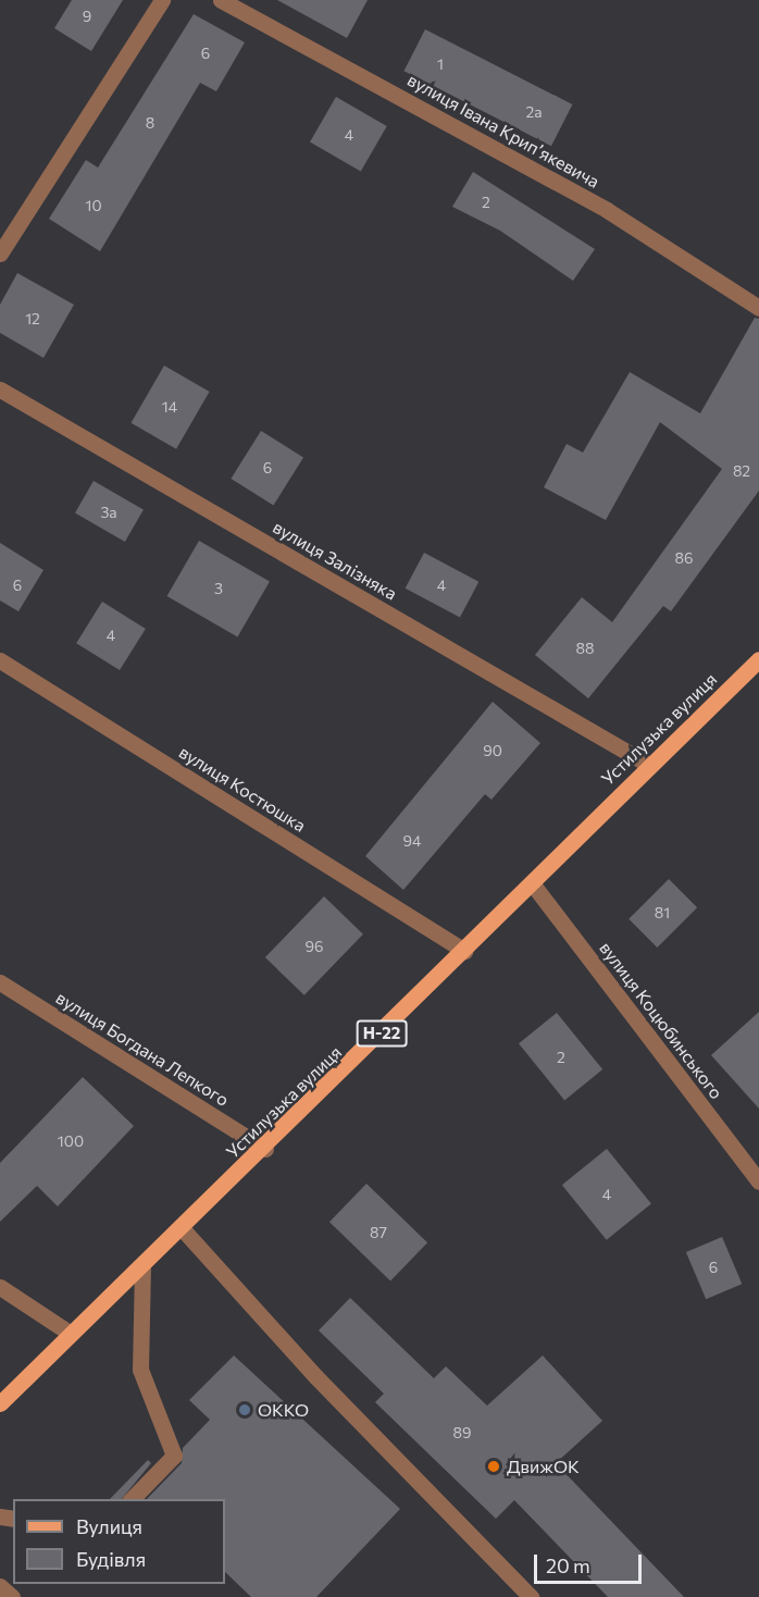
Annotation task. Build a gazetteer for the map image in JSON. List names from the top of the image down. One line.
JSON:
{"streets":{"main road":["Устилузька вулиця","Н-22"],"street":["вулиця Івана Крипʼякевича","вулиця Залізняка","вулиця Костюшка","вулиця Коцюбинського","вулиця Богдана Лепкого"]},"crossings":[["вулиця Залізняка","Устилузька вулиця"],["Устилузька вулиця","вулиця Костюшка"],["Устилузька вулиця","вулиця Коцюбинського"],["Устилузька вулиця","вулиця Богдана Лепкого"]],"places":["ОККО","ДвижОК"],"house_numbers":["9","6","1","2а","8","4","2","10","12","14","6","82","3а","86","6","4","3","4","88","90","94","81","96","2","100","4","87","6","89"],"legend":["Вулиця","Будівля"],"scale_bar":"20 m"}
